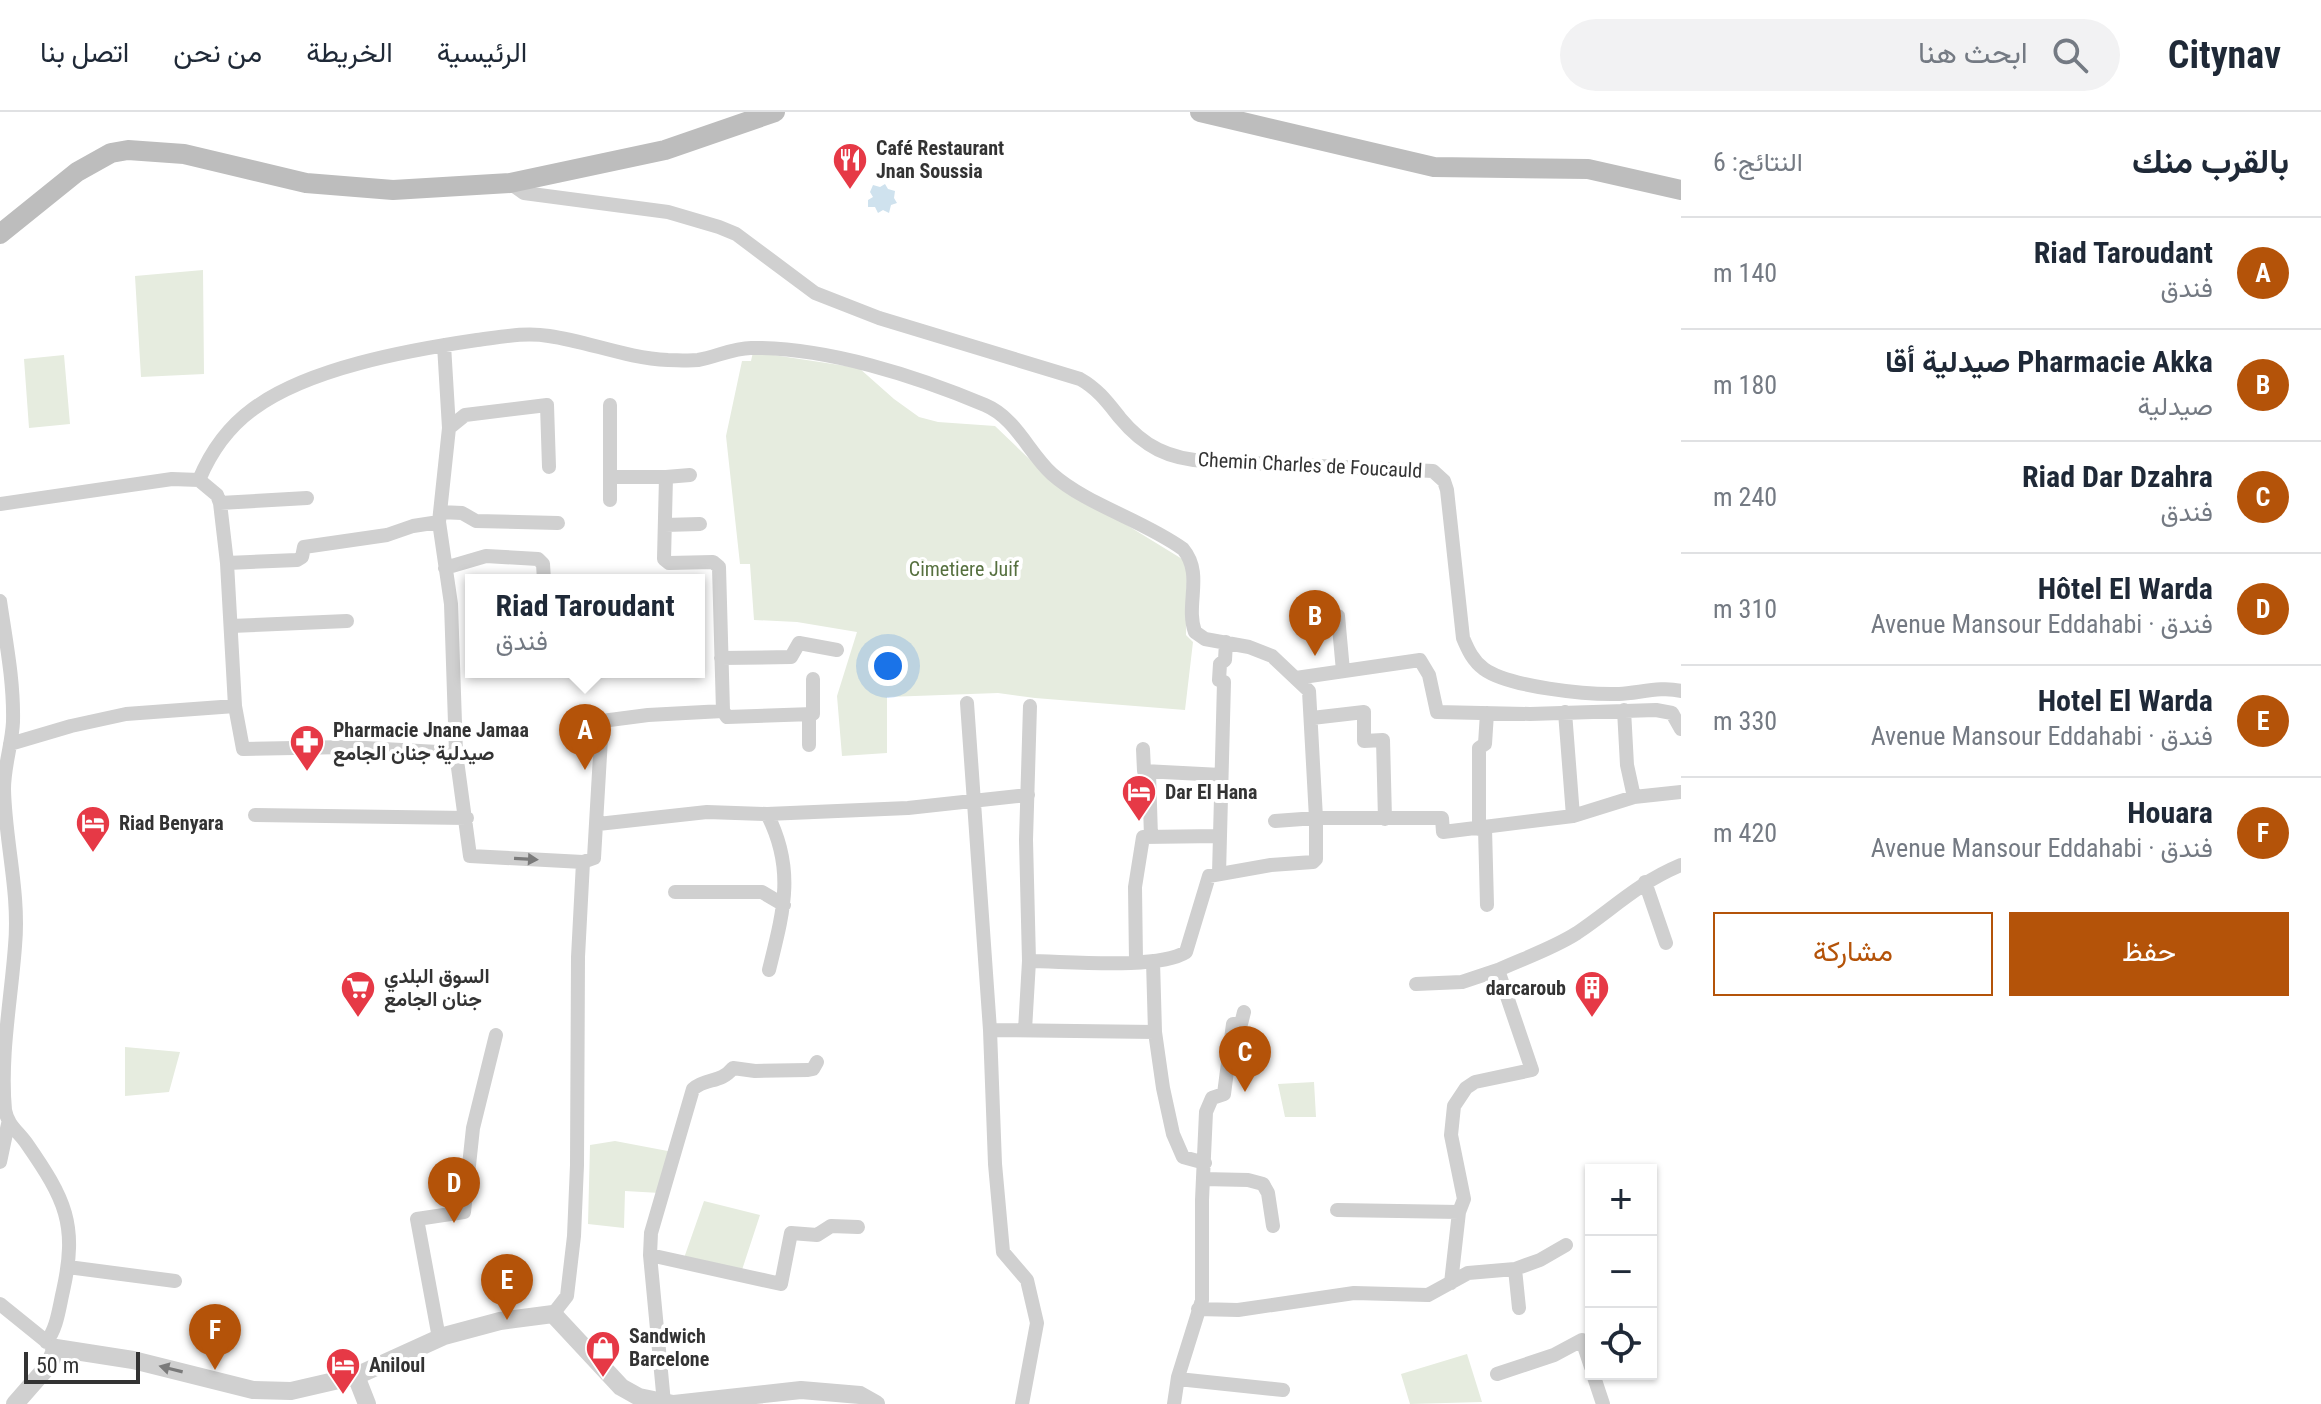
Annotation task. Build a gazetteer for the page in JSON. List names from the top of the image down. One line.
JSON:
{"streets":{"street":["Chemin Charles de Foucauld"]},"parks":["Cimetiere Juif"],"places":{"restaurant":["Café Restaurant Jnan Soussia"],"pharmacy":["Pharmacie Jnane Jamaa صيدلية جنان الجامع"],"hotel":["Dar El Hana","Riad Benyara","Aniloul"],"supermarket":["السوق البلدي جنان الجامع"],"building":["darcaroub"],"shop":["Sandwich Barcelone"]},"scale_bar":"50 m","page":{"header":"Citynav","search":"ابحث هنا","nav":["الرئيسية","الخريطة","من نحن","اتصل بنا"],"heading":["بالقرب منك","النتائج: 6"],"list":[{"mark":"A","name":"Riad Taroudant","note":"فندق","value":"140 m"},{"mark":"B","name":"Pharmacie Akka صيدلية أقا","note":"صيدلية","value":"180 m"},{"mark":"C","name":"Riad Dar Dzahra","note":"فندق","value":"240 m"},{"mark":"D","name":"Hôtel El Warda","note":"فندق · Avenue Mansour Eddahabi","value":"310 m"},{"mark":"E","name":"Hotel El Warda","note":"فندق · Avenue Mansour Eddahabi","value":"330 m"},{"mark":"F","name":"Houara","note":"فندق · Avenue Mansour Eddahabi","value":"420 m"}],"popup":["Riad Taroudant","فندق"],"pins":["B","A","C","D","E","F"],"buttons":["حفظ","مشاركة"],"map_buttons":["+","−"],"scale":"50 m"}}
